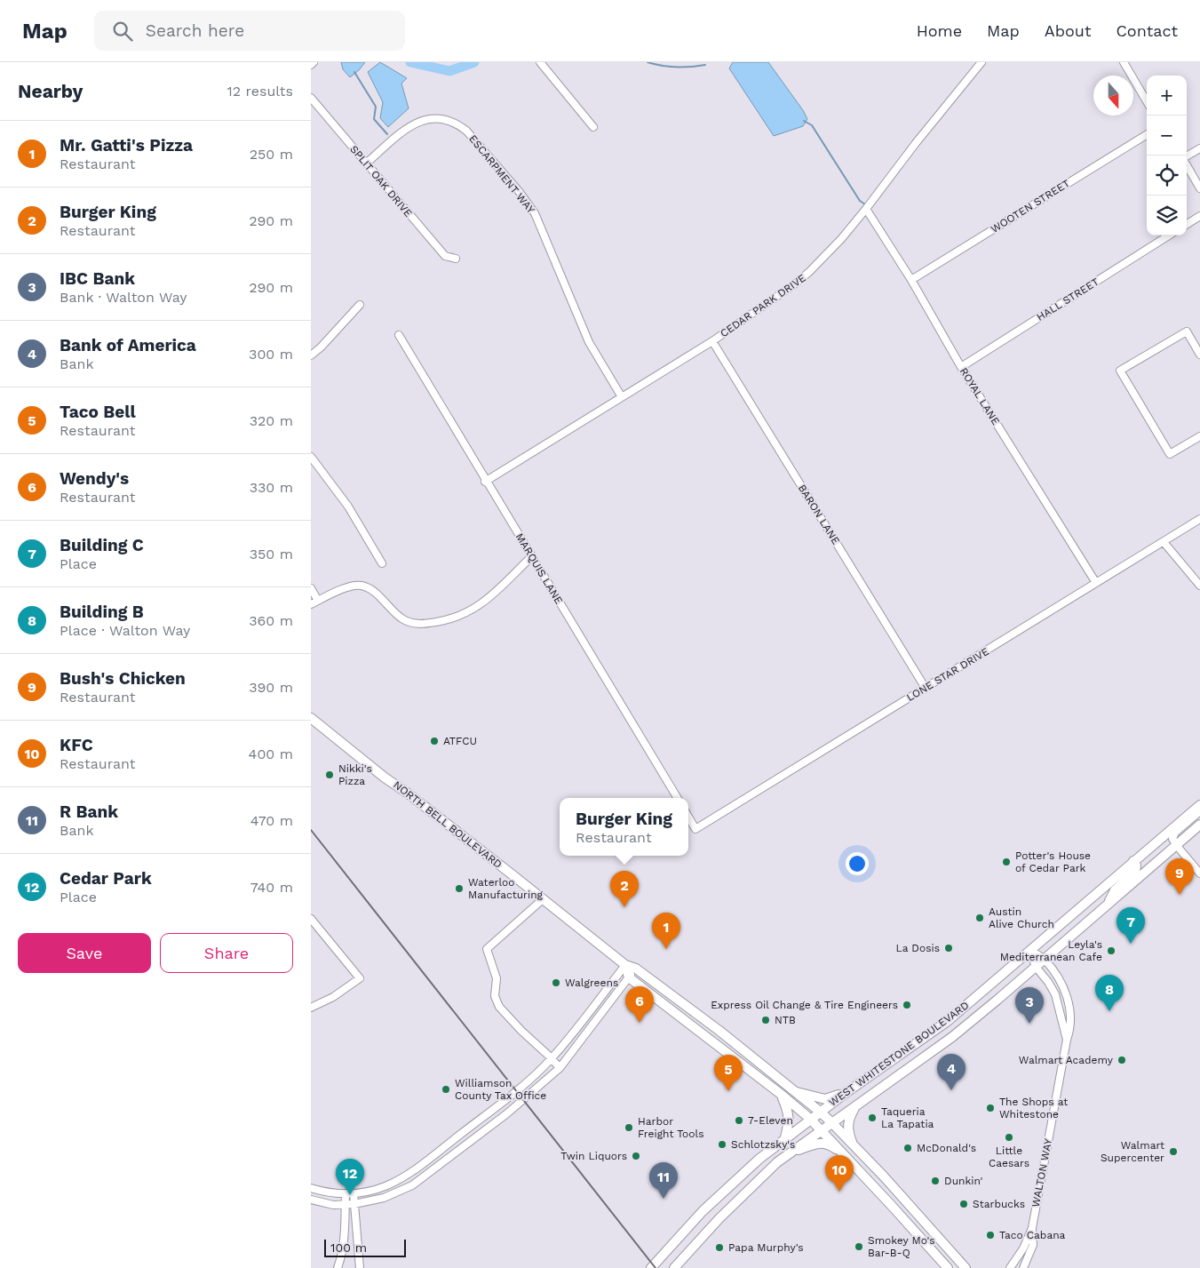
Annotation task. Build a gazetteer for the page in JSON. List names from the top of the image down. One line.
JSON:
{"streets":{"main road":["NORTH BELL BOULEVARD","WEST WHITESTONE BOULEVARD"],"street":["ESCARPMENT WAY","SPLIT OAK DRIVE","WOOTEN STREET","HALL STREET","CEDAR PARK DRIVE","ROYAL LANE","BARON LANE","MARQUIS LANE","LONE STAR DRIVE","WALTON WAY"]},"crossings":[["ESCARPMENT WAY","SPLIT OAK DRIVE"],["ESCARPMENT WAY","CEDAR PARK DRIVE"],["WOOTEN STREET","ROYAL LANE"],["HALL STREET","ROYAL LANE"],["CEDAR PARK DRIVE","ROYAL LANE"],["CEDAR PARK DRIVE","BARON LANE"],["CEDAR PARK DRIVE","MARQUIS LANE"],["ROYAL LANE","LONE STAR DRIVE"],["BARON LANE","LONE STAR DRIVE"],["NORTH BELL BOULEVARD","WEST WHITESTONE BOULEVARD"],["WEST WHITESTONE BOULEVARD","WALTON WAY"]],"places":["ATFCU","Nikki's Pizza","Potter's House of Cedar Park","Waterloo Manufacturing","Austin Alive Church","La Dosis","Leyla's Mediterranean Cafe","Walgreens","Express Oil Change & Tire Engineers","NTB","Walmart Academy","Williamson County Tax Office","The Shops at Whitestone","Taqueria La Tapatia","7-Eleven","Harbor Freight Tools","Little Caesars","Schlotzsky's","McDonald's","Walmart Supercenter","Twin Liquors","Dunkin'","Starbucks","Taco Cabana","Smokey Mo's Bar-B-Q","Papa Murphy's"],"scale_bar":"100 m","north":"bottom","page":{"header":"Map","search":"Search here","nav":["Home","Map","About","Contact"],"heading":["Nearby","12 results"],"map_buttons":["+","−"],"list":[{"mark":"1","name":"Mr. Gatti's Pizza","note":"Restaurant","value":"250 m"},{"mark":"2","name":"Burger King","note":"Restaurant","value":"290 m"},{"mark":"3","name":"IBC Bank","note":"Bank · Walton Way","value":"290 m"},{"mark":"4","name":"Bank of America","note":"Bank","value":"300 m"},{"mark":"5","name":"Taco Bell","note":"Restaurant","value":"320 m"},{"mark":"6","name":"Wendy's","note":"Restaurant","value":"330 m"},{"mark":"7","name":"Building C","note":"Place","value":"350 m"},{"mark":"8","name":"Building B","note":"Place · Walton Way","value":"360 m"},{"mark":"9","name":"Bush's Chicken","note":"Restaurant","value":"390 m"},{"mark":"10","name":"KFC","note":"Restaurant","value":"400 m"},{"mark":"11","name":"R Bank","note":"Bank","value":"470 m"},{"mark":"12","name":"Cedar Park","note":"Place","value":"740 m"}],"popup":["Burger King","Restaurant"],"pins":["9","2","7","1","8","6","3","4","5","10","12","11"],"buttons":["Save","Share"],"scale":"100 m"}}
